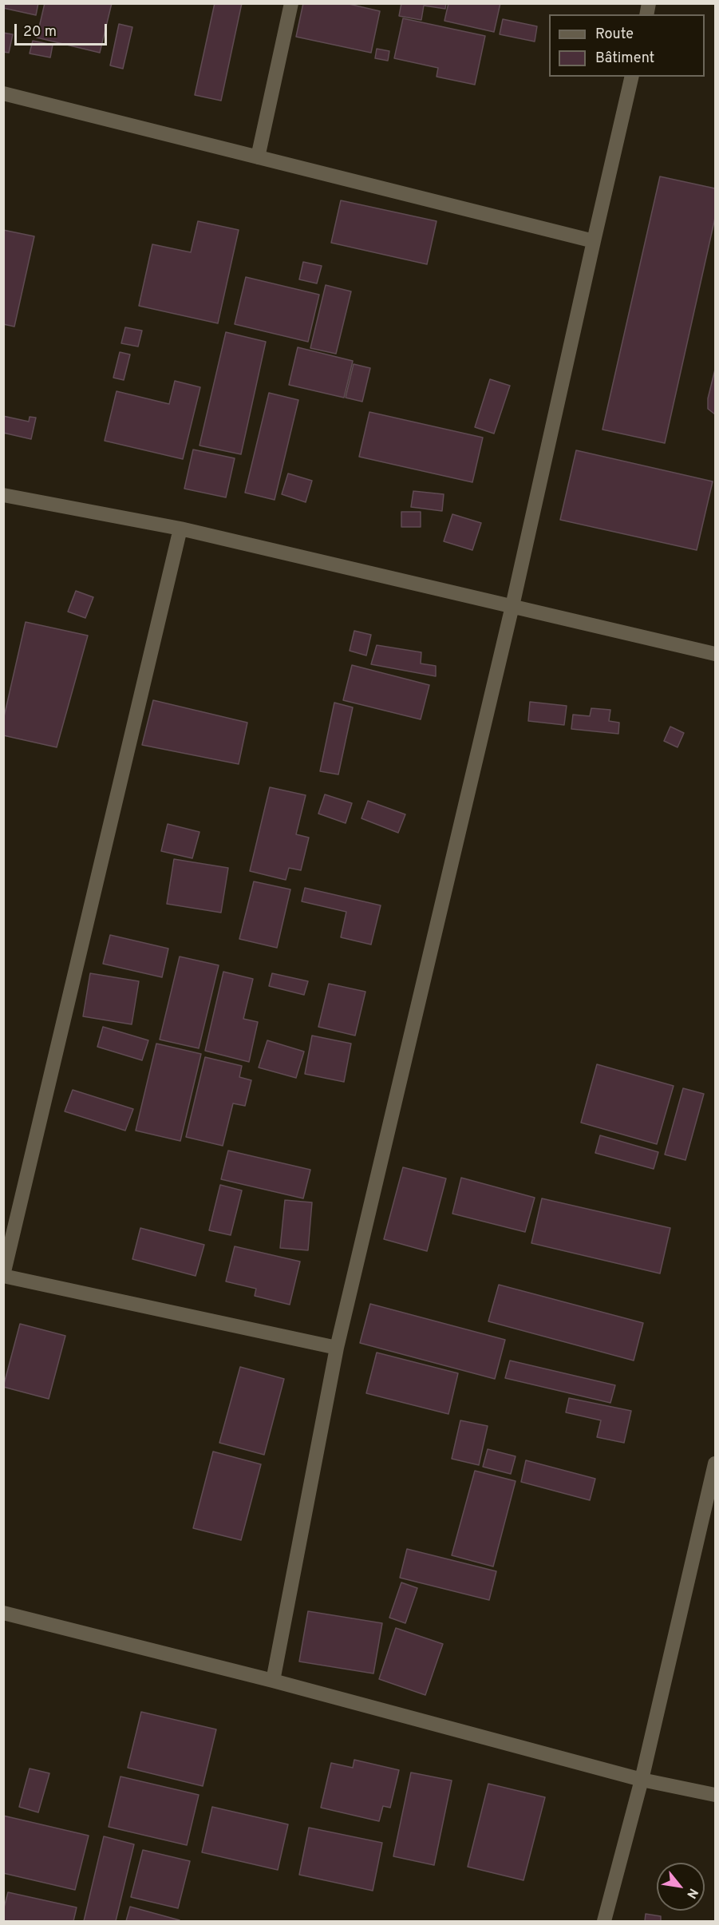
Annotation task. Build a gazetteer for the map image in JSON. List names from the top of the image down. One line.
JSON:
{"legend":["Route","Bâtiment"],"scale_bar":"20 m","north":"bottom right"}
